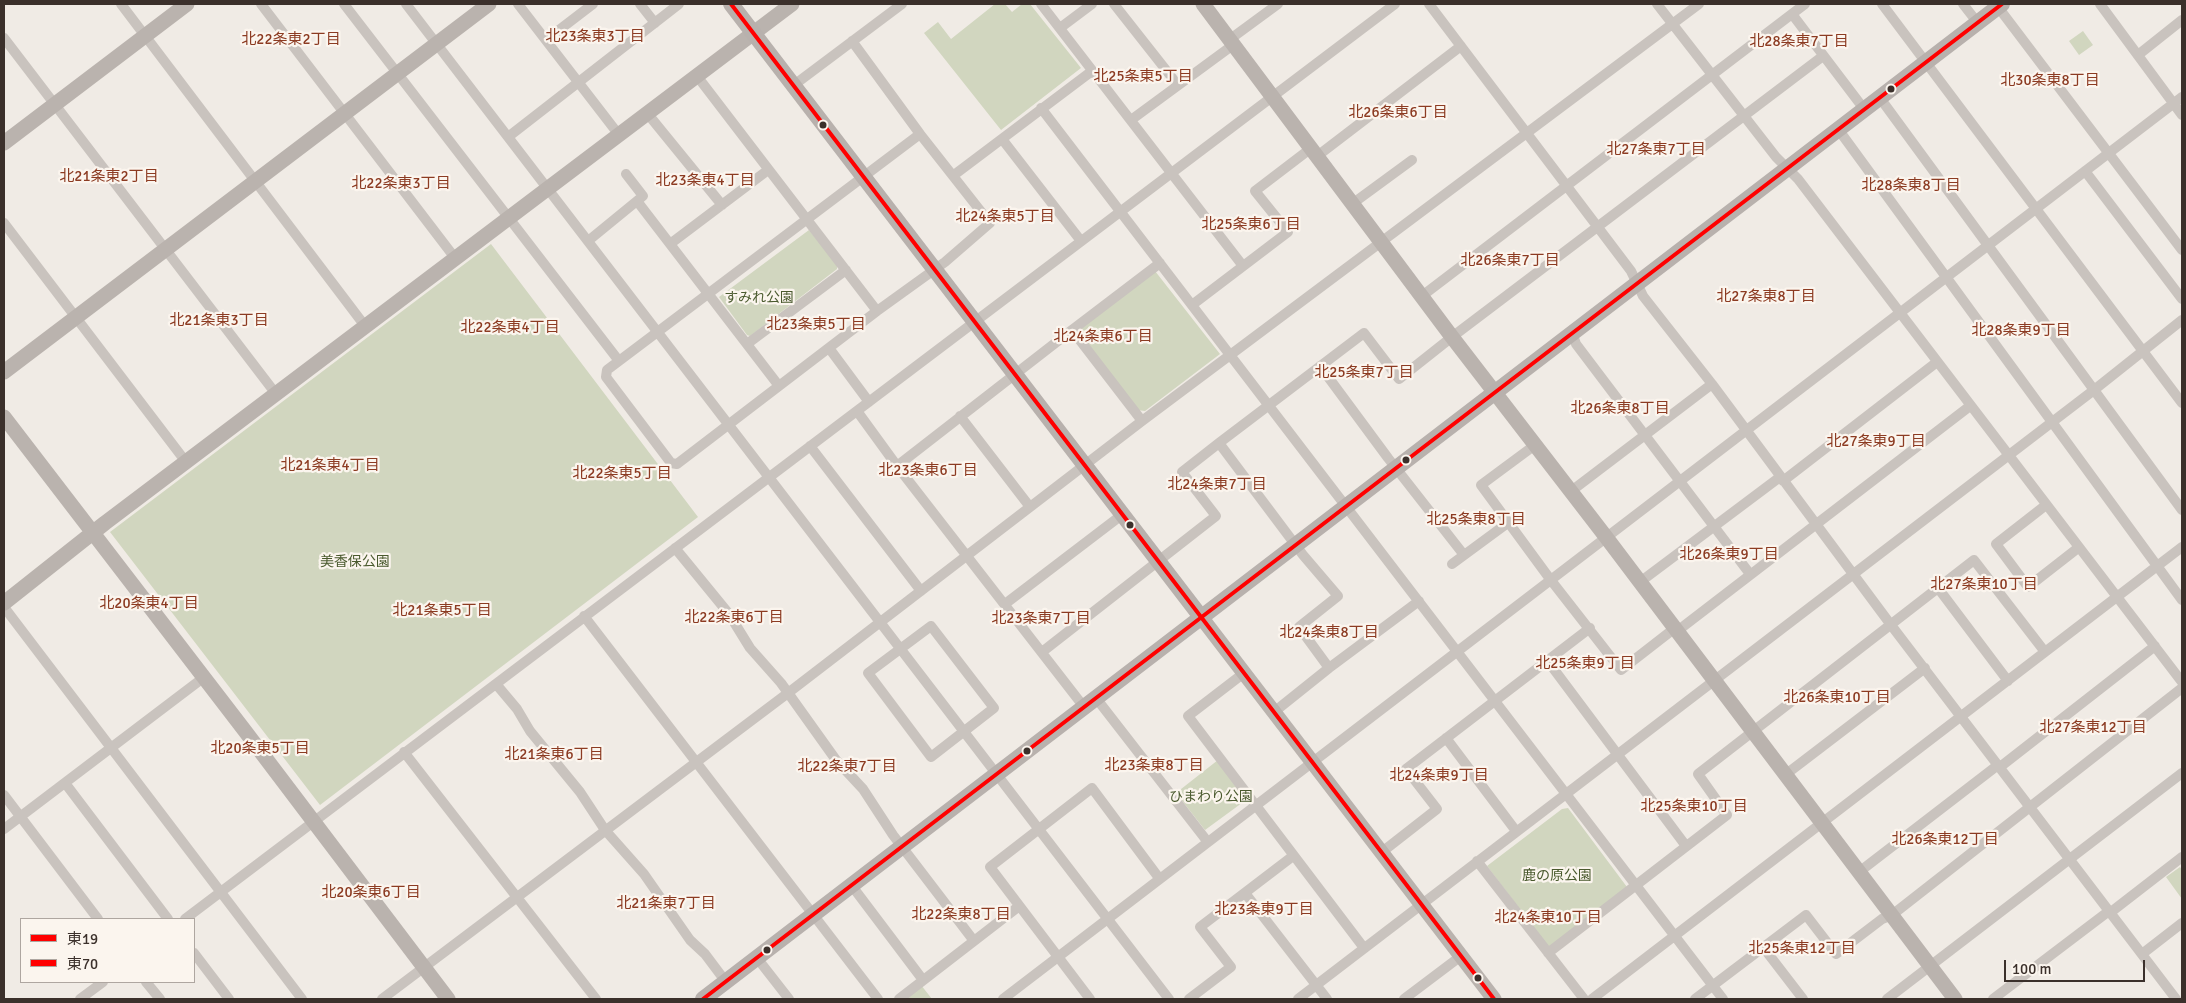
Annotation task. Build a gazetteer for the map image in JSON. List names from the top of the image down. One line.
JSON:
{"districts":["北23条東3丁目","北22条東2丁目","北28条東7丁目","北25条東5丁目","北30条東8丁目","北26条東6丁目","北27条東7丁目","北21条東2丁目","北23条東4丁目","北22条東3丁目","北28条東8丁目","北24条東5丁目","北25条東6丁目","北26条東7丁目","北27条東8丁目","北21条東3丁目","北23条東5丁目","北22条東4丁目","北28条東9丁目","北24条東6丁目","北25条東7丁目","北26条東8丁目","北27条東9丁目","北21条東4丁目","北23条東6丁目","北22条東5丁目","北24条東7丁目","北25条東8丁目","北26条東9丁目","北27条東10丁目","北20条東4丁目","北21条東5丁目","北22条東6丁目","北23条東7丁目","北24条東8丁目","北25条東9丁目","北26条東10丁目","北27条東12丁目","北20条東5丁目","北21条東6丁目","北23条東8丁目","北22条東7丁目","北24条東9丁目","北25条東10丁目","北26条東12丁目","北20条東6丁目","北21条東7丁目","北23条東9丁目","北22条東8丁目","北24条東10丁目","北25条東12丁目"],"parks":["すみれ公園","美香保公園","ひまわり公園","鹿の原公園"],"lines":["transit line 東19","transit line 東70"],"legend":["東19","東70"],"scale_bar":"100 m"}
